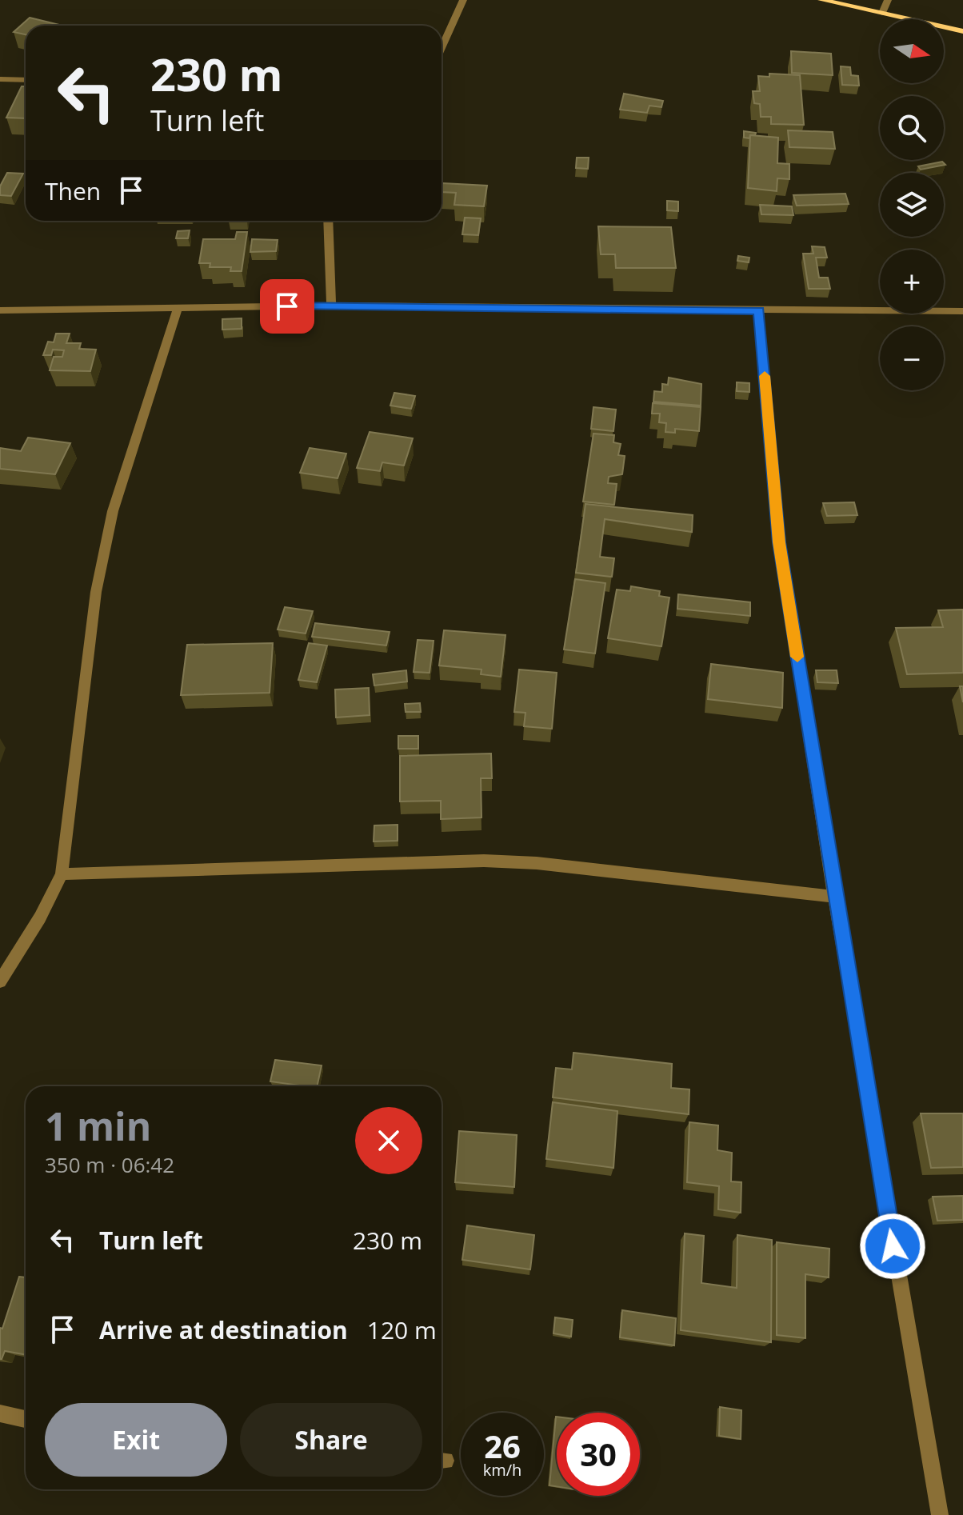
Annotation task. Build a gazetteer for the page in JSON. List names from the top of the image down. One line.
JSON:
{"north":"right","page":{"map_buttons":["+","−"],"turn":["230 m","Turn left"],"then":"Then","heading":["1 min","350 m · 06:42"],"list":[{"name":"Turn left","value":"230 m"},{"name":"Arrive at destination","value":"120 m"}],"buttons":["Exit","Share"],"speed":"26 km/h","limit":"30"}}
